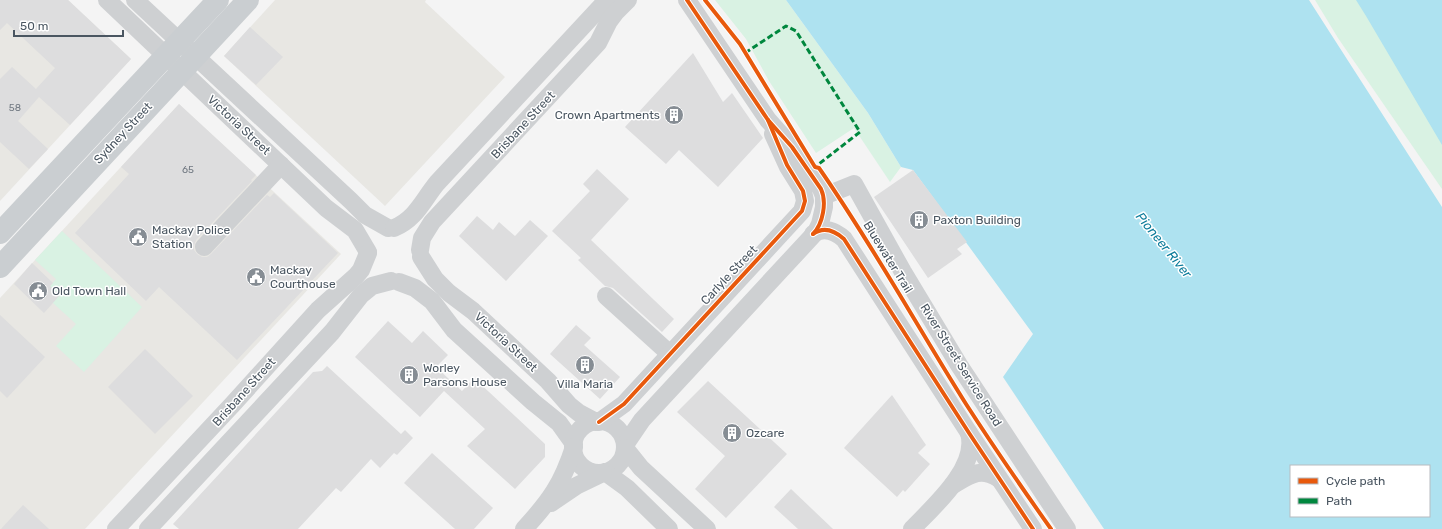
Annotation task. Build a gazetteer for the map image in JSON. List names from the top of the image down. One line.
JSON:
{"streets":{"main road":["Sydney Street"],"street":["Victoria Street","Brisbane Street","Carlyle Street","River Street Service Road"],"cycle path":["Bluewater Trail"]},"crossings":[["Victoria Street","Brisbane Street"],["Victoria Street","Sydney Street"],["Victoria Street","Carlyle Street"]],"water":["Pioneer River"],"places":{"building":["Crown Apartments","Paxton Building","Villa Maria","Worley Parsons House","Ozcare"],"public building":["Mackay Police Station","Mackay Courthouse","Old Town Hall"]},"house_numbers":["58","65"],"legend":["Cycle path","Path"],"scale_bar":"50 m"}
